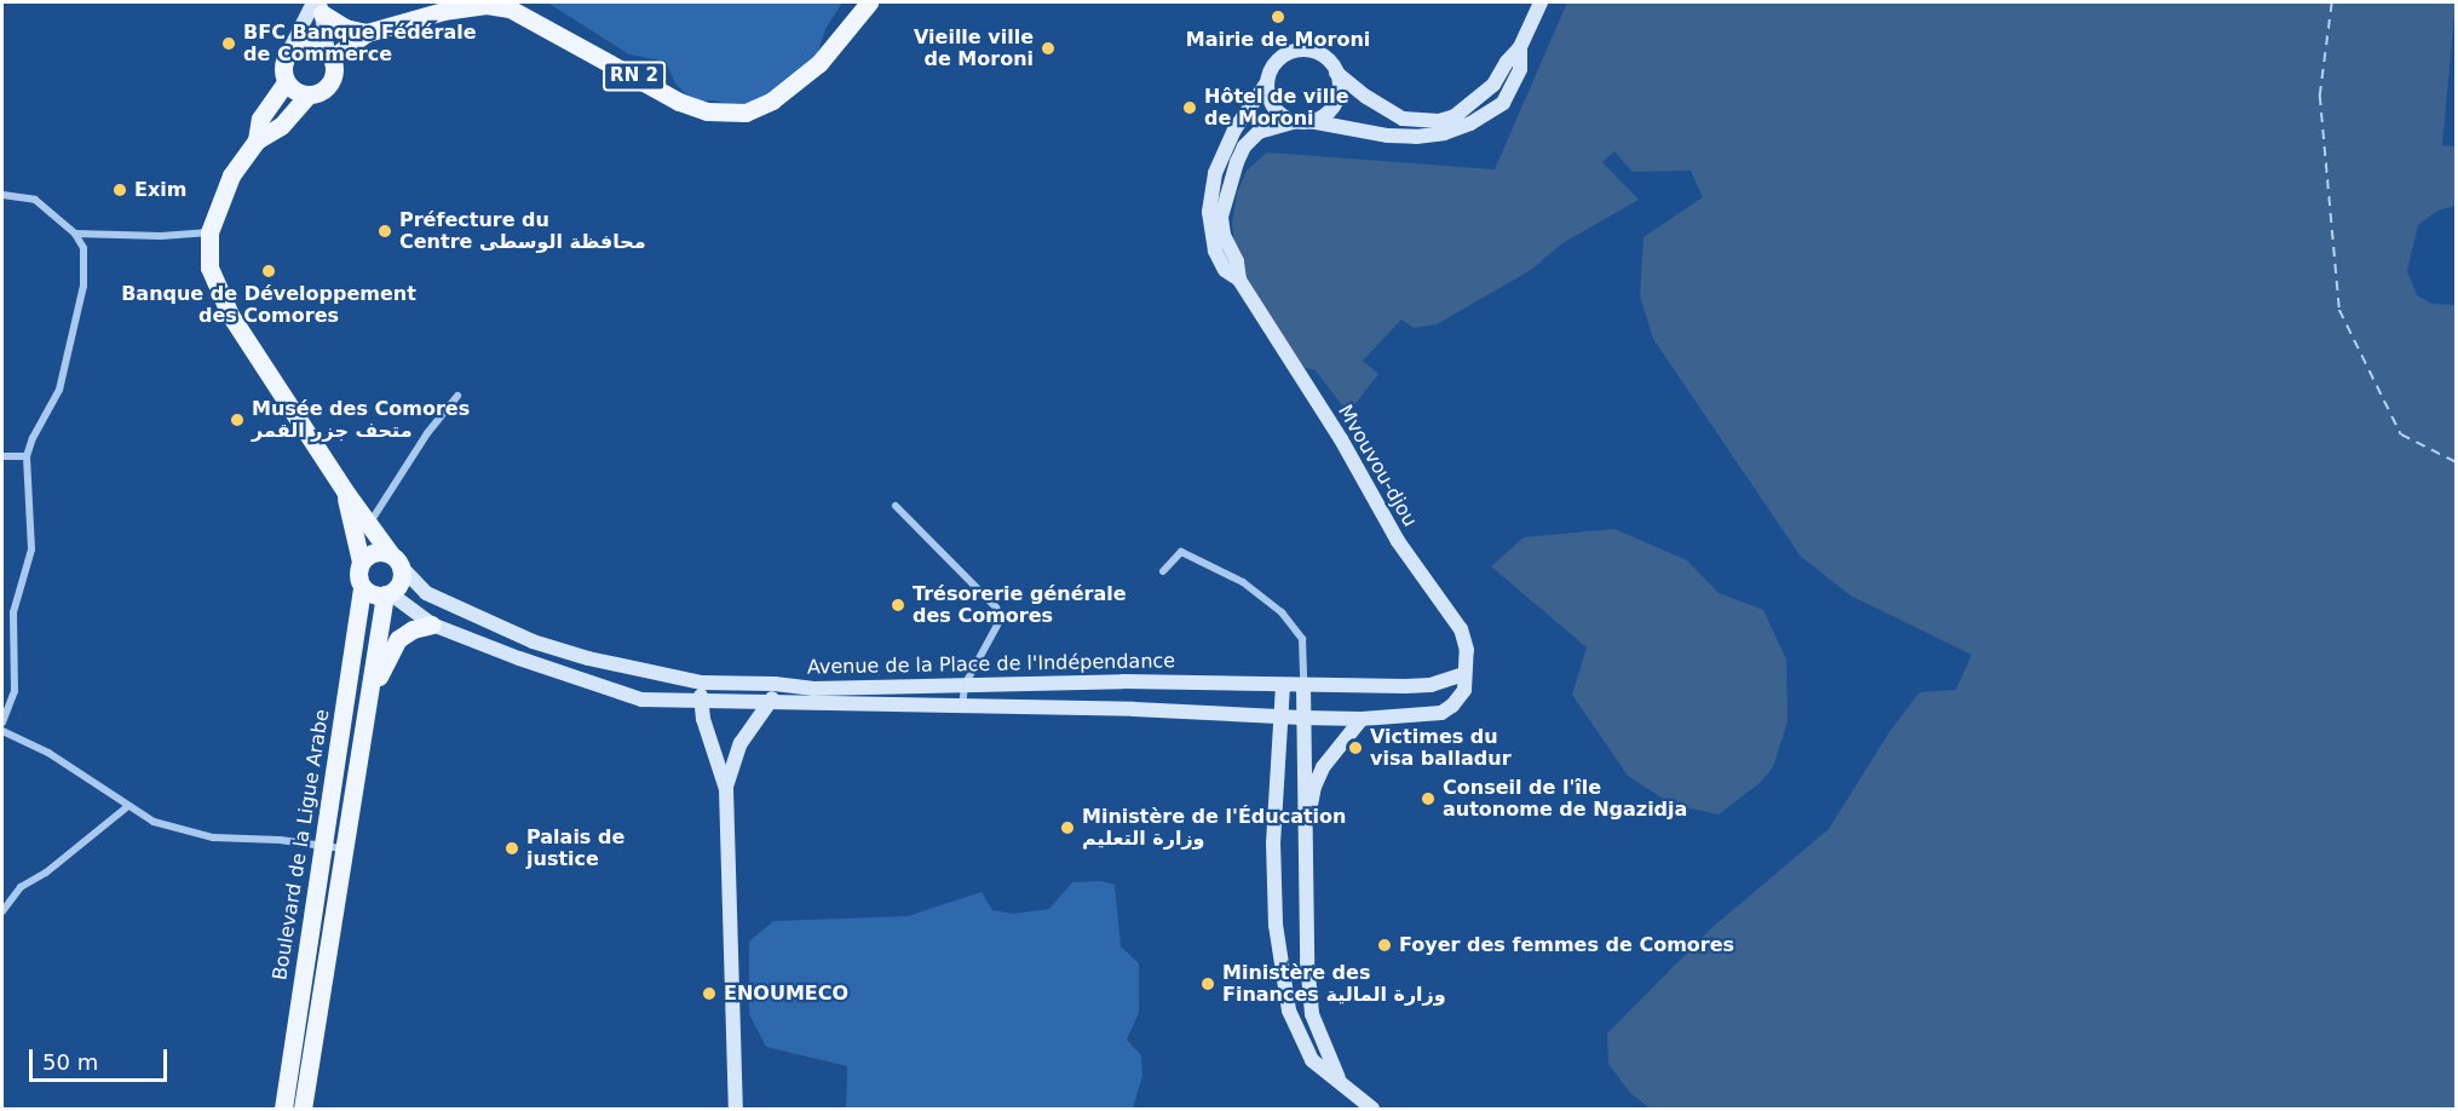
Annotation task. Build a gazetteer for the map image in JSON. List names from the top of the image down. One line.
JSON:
{"streets":{"main road":["RN 2","Mvouvou-djou","Avenue de la Place de l'Indépendance","Boulevard de la Ligue Arabe"]},"crossings":[["Mvouvou-djou","Avenue de la Place de l'Indépendance"],["Avenue de la Place de l'Indépendance","Boulevard de la Ligue Arabe"]],"places":["Mairie de Moroni","BFC Banque Fédérale de Commerce","Vieille ville de Moroni","Hôtel de ville de Moroni","Exim","Préfecture du Centre محافظة الوسطى","Banque de Développement des Comores","Musée des Comores متحف جزر القمر","Trésorerie générale des Comores","Victimes du visa balladur","Conseil de l'île autonome de Ngazidja","Ministère de l'Éducation وزارة التعليم","Palais de justice","Foyer des femmes de Comores","Ministère des Finances وزارة المالية","ENOUMECO"],"scale_bar":"50 m"}
